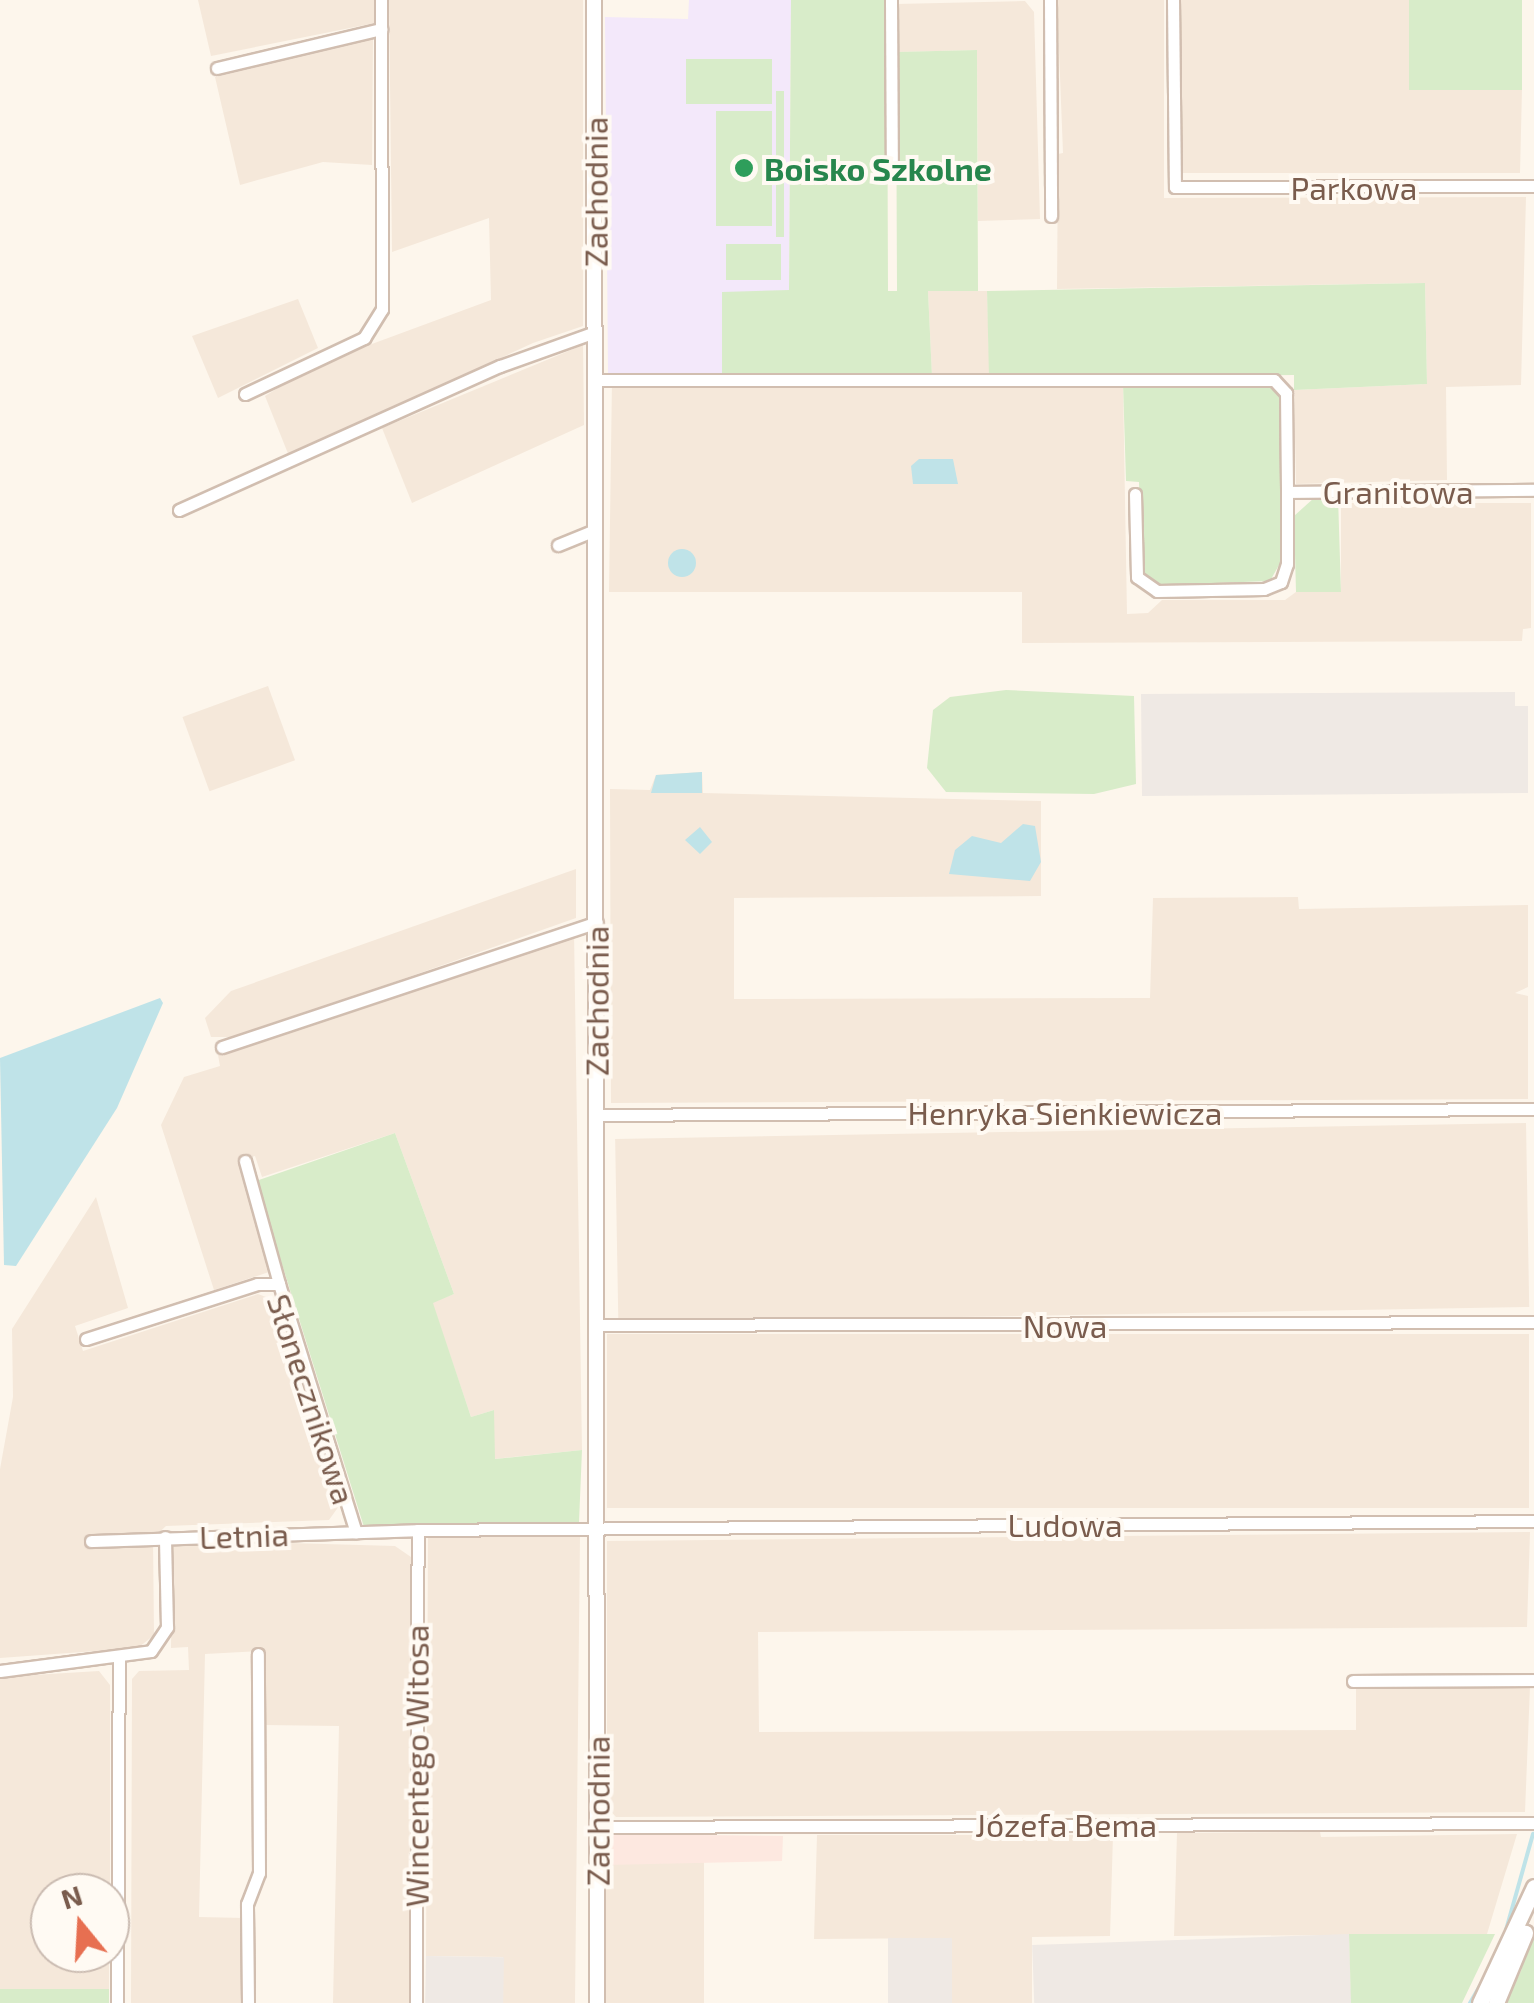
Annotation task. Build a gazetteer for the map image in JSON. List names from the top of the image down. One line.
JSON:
{"streets":{"street":["Parkowa","Zachodnia","Granitowa","Henryka Sienkiewicza","Nowa","Słonecznikowa","Ludowa","Letnia","Wincentego Witosa","Józefa Bema"]},"crossings":[["Zachodnia","Henryka Sienkiewicza"],["Zachodnia","Nowa"],["Zachodnia","Ludowa"],["Zachodnia","Letnia"],["Zachodnia","Józefa Bema"],["Słonecznikowa","Letnia"],["Ludowa","Letnia"],["Letnia","Wincentego Witosa"]],"places":["Boisko Szkolne"],"north":"top"}
